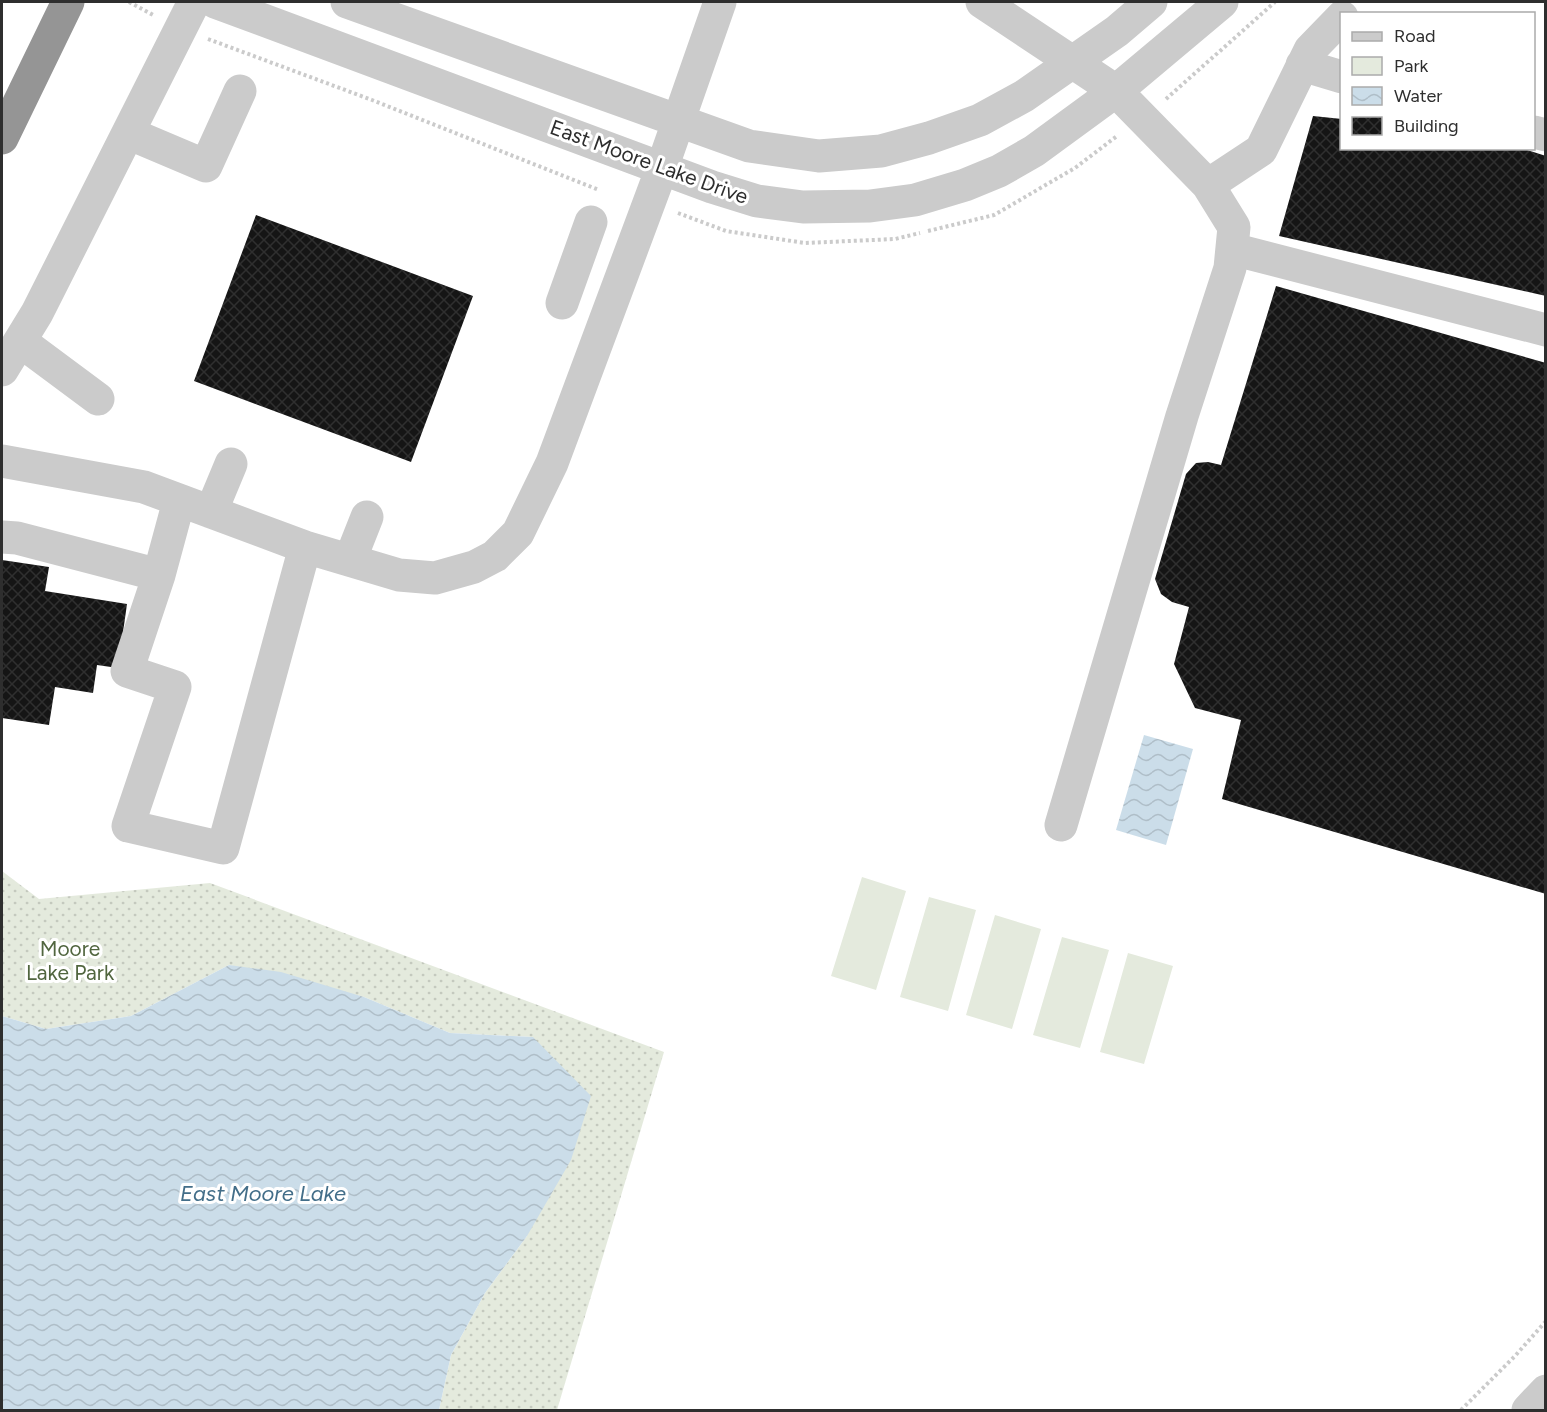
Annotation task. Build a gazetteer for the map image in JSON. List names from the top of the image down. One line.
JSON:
{"streets":{"street":["East Moore Lake Drive"]},"water":["East Moore Lake"],"parks":["Moore Lake Park"],"legend":["Road","Park","Water","Building"]}
